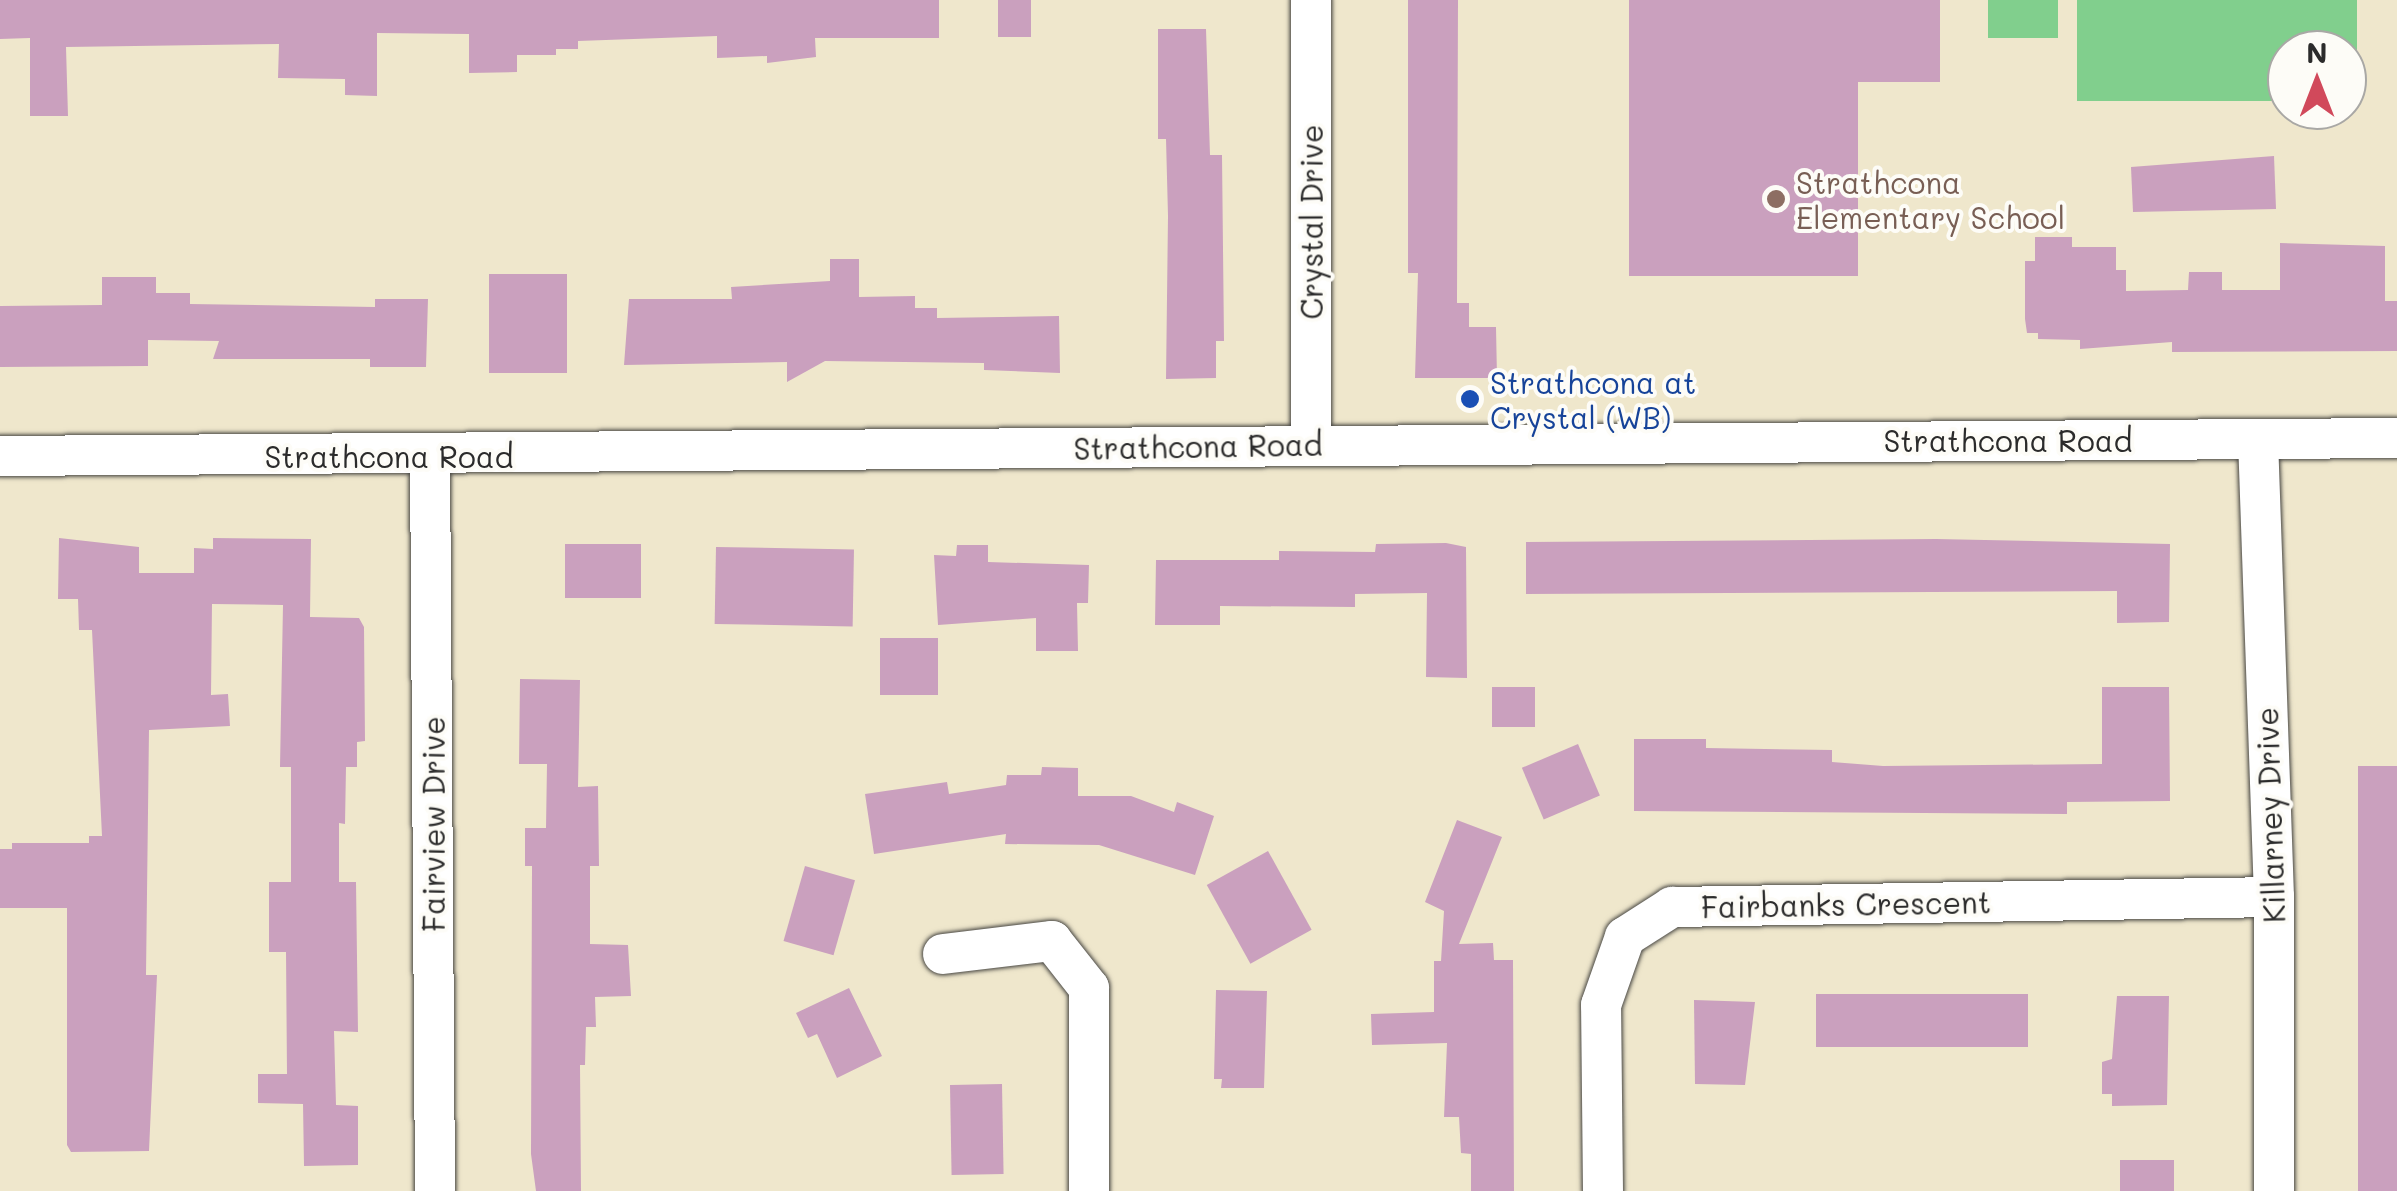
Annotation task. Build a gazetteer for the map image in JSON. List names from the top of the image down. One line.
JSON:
{"streets":{"street":["Crystal Drive","Strathcona Road","Killarney Drive","Fairview Drive","Fairbanks Crescent"]},"crossings":[["Crystal Drive","Strathcona Road"],["Strathcona Road","Killarney Drive"],["Strathcona Road","Fairview Drive"],["Killarney Drive","Fairbanks Crescent"]],"places":["Strathcona Elementary School","Strathcona at Crystal (WB)"],"north":"top"}
